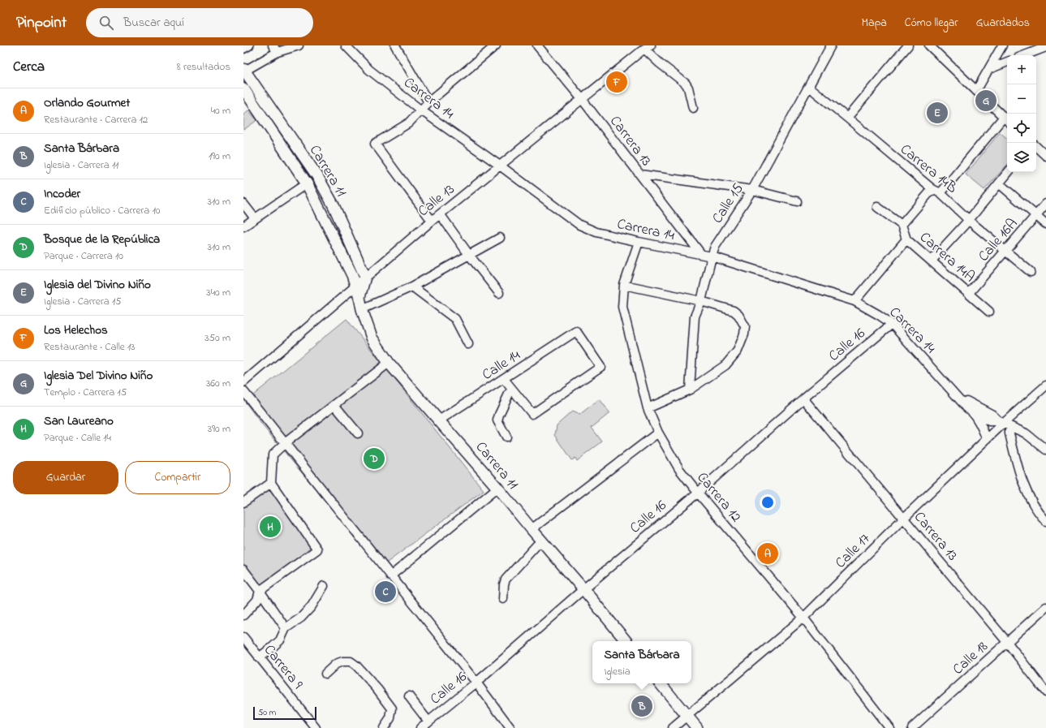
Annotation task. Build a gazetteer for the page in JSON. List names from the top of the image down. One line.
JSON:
{"streets":{"main road":["Carrera 11"],"street":["Carrera 14","Carrera 13","Carrera 14B","Calle 13","Calle 15","Calle 16A","Carrera 14A","Calle 16","Calle 14","Carrera 12","Calle 17","Calle 18","Carrera 9"]},"crossings":[["Carrera 14","Carrera 13"],["Carrera 14","Calle 13"],["Carrera 14","Calle 15"],["Carrera 14","Calle 16"],["Carrera 14","Carrera 12"],["Carrera 14","Calle 17"],["Carrera 13","Calle 13"],["Carrera 13","Calle 16"],["Carrera 13","Calle 17"],["Carrera 13","Calle 18"],["Carrera 14B","Calle 15"],["Carrera 14B","Calle 16A"],["Carrera 11","Calle 13"],["Carrera 11","Calle 16"],["Carrera 11","Calle 14"],["Calle 16A","Carrera 14A"],["Calle 16","Carrera 12"],["Carrera 12","Calle 17"]],"scale_bar":"50 m","page":{"header":"Pinpoint","search":"Buscar aquí","nav":["Mapa","Cómo llegar","Guardados"],"heading":["Cerca","8 resultados"],"map_buttons":["+","−"],"pins":["F","G","E","D","H","A","C","B"],"list":[{"mark":"A","name":"Orlando Gourmet","note":"Restaurante · Carrera 12","value":"40 m"},{"mark":"B","name":"Santa Bárbara","note":"Iglesia · Carrera 11","value":"190 m"},{"mark":"C","name":"Incoder","note":"Edificio público · Carrera 10","value":"310 m"},{"mark":"D","name":"Bosque de la República","note":"Parque · Carrera 10","value":"310 m"},{"mark":"E","name":"Iglesia del Divino Niño","note":"Iglesia · Carrera 15","value":"340 m"},{"mark":"F","name":"Los Helechos","note":"Restaurante · Calle 13","value":"350 m"},{"mark":"G","name":"Iglesia Del Divino Niño","note":"Templo · Carrera 15","value":"360 m"},{"mark":"H","name":"San Laureano","note":"Parque · Calle 14","value":"390 m"}],"buttons":["Guardar","Compartir"],"popup":["Santa Bárbara","Iglesia"],"scale":"50 m"}}
